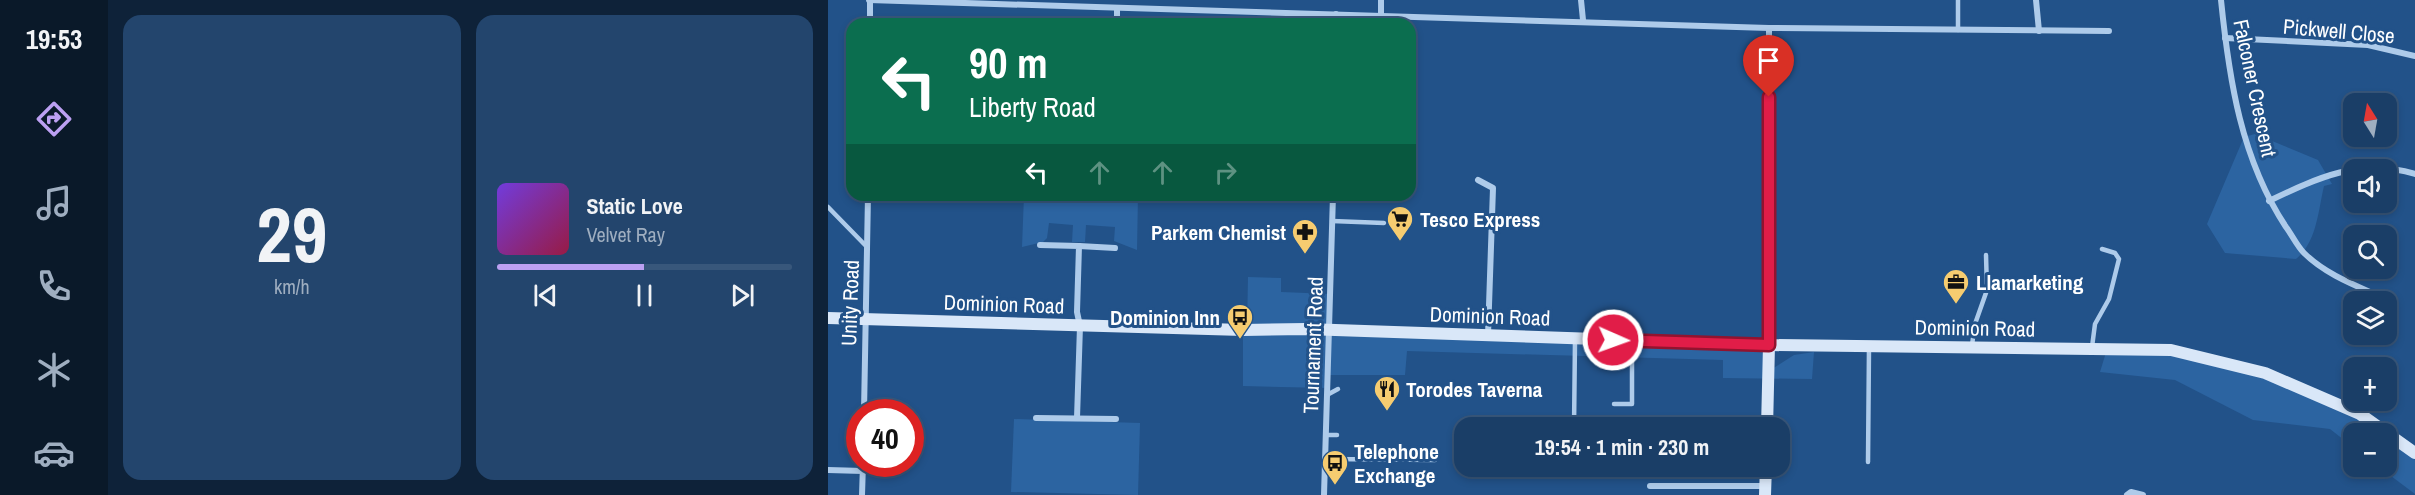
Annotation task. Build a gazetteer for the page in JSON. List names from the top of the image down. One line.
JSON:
{"streets":{"street":["Pickwell Close","Falconer Crescent","Unity Road","Dominion Road","Tournament Road"]},"crossings":[["Pickwell Close","Falconer Crescent"],["Unity Road","Dominion Road"],["Dominion Road","Tournament Road"]],"places":{"supermarket":["Tesco Express"],"pharmacy":["Parkem Chemist"],"office":["Llamarketing"],"bus stop":["Dominion Inn","Telephone Exchange"],"restaurant":["Torodes Taverna"]},"north":"top","page":{"tabs":"19:53","tile":["29","km/h"],"turn":["90 m","Liberty Road"],"map_buttons":["+","−"],"song":["Static Love","Velvet Ray"],"limit":"40","trip":"19:54 · 1 min · 230 m"}}
